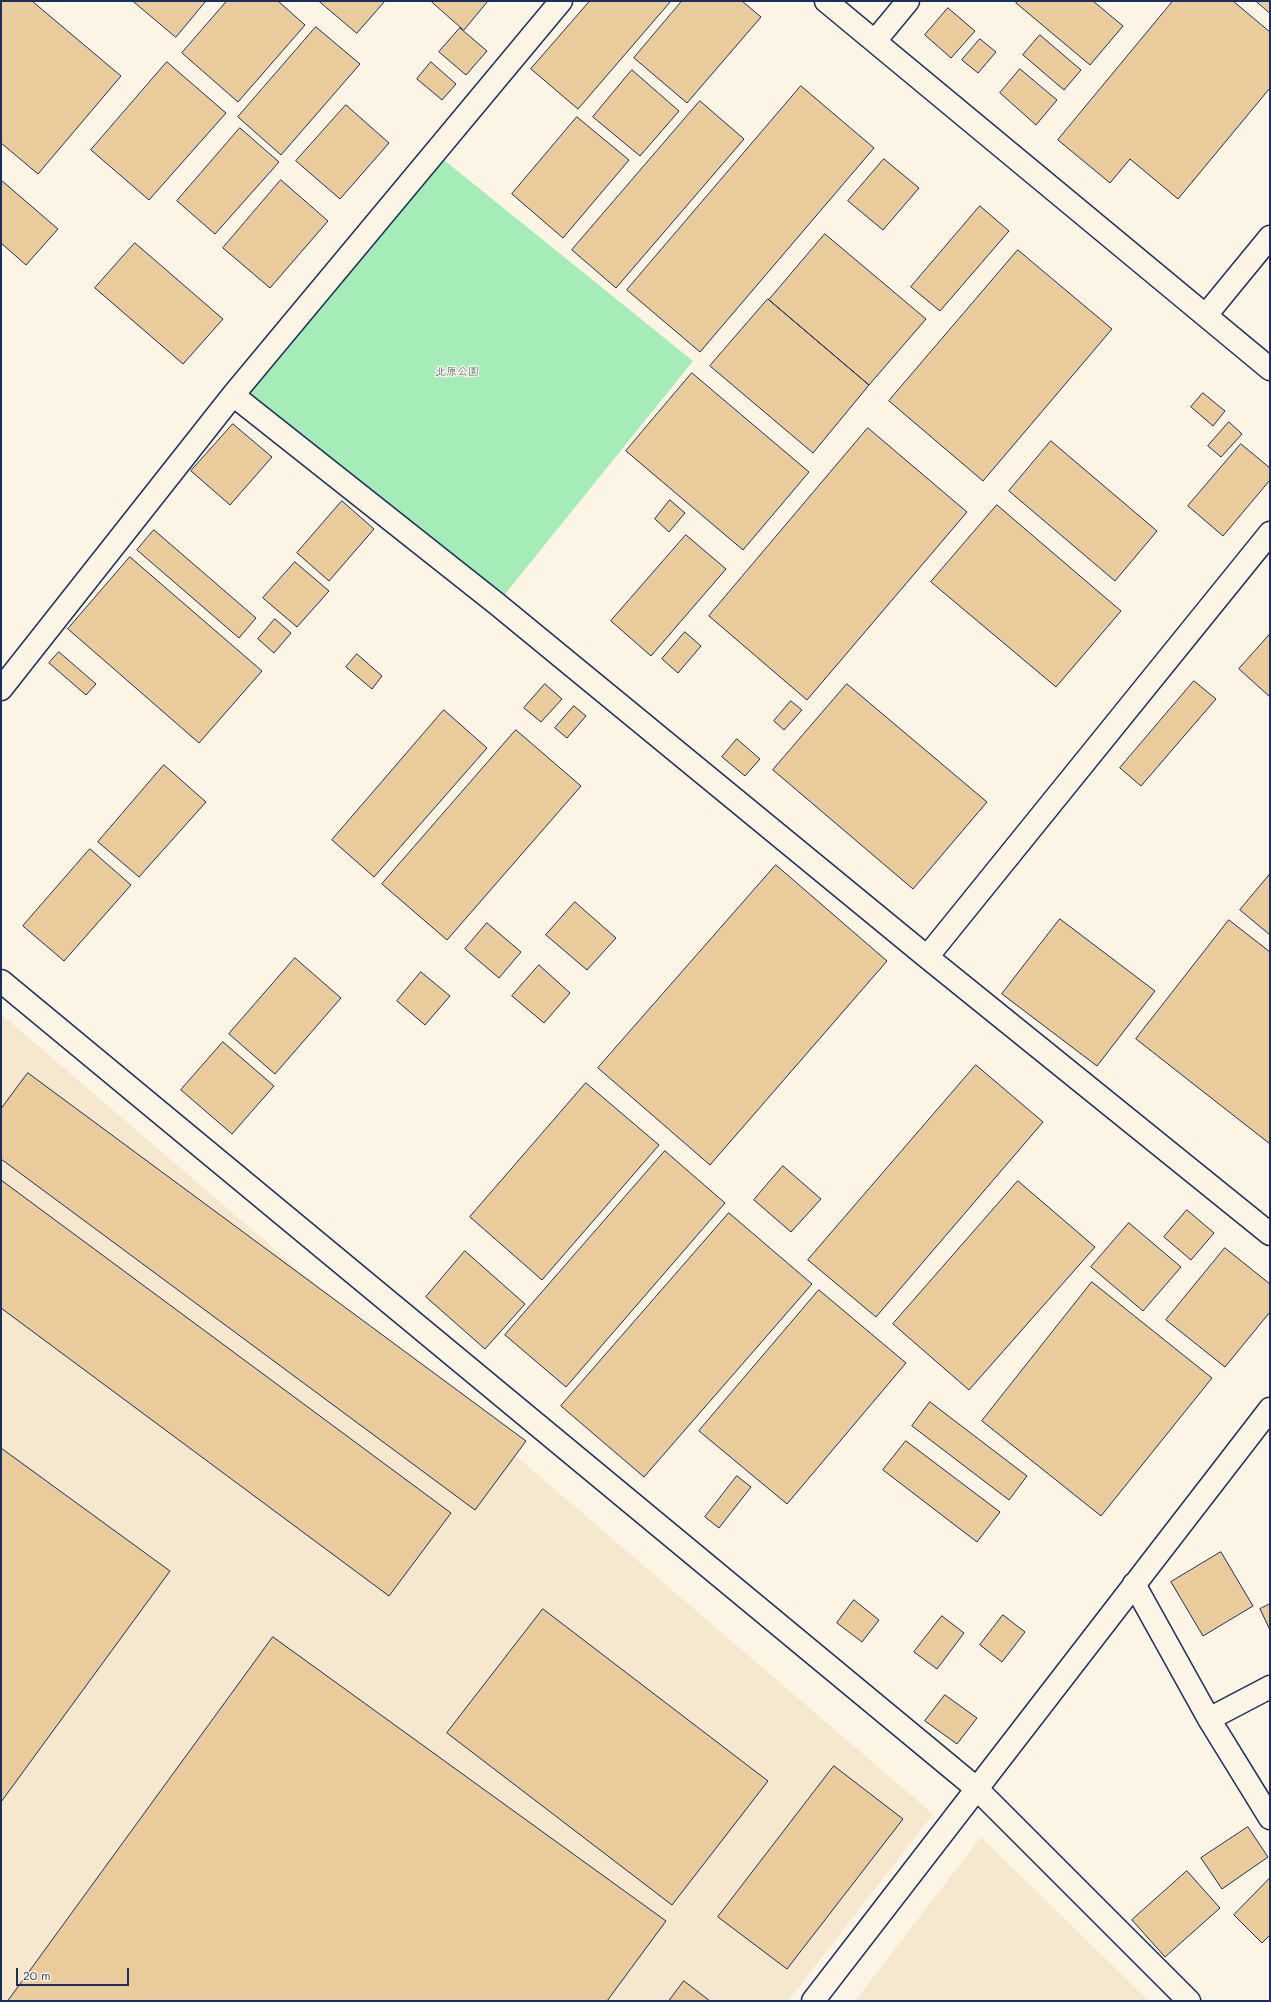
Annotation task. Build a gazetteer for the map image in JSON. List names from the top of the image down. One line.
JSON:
{"parks":["北原公園"],"scale_bar":"20 m"}
